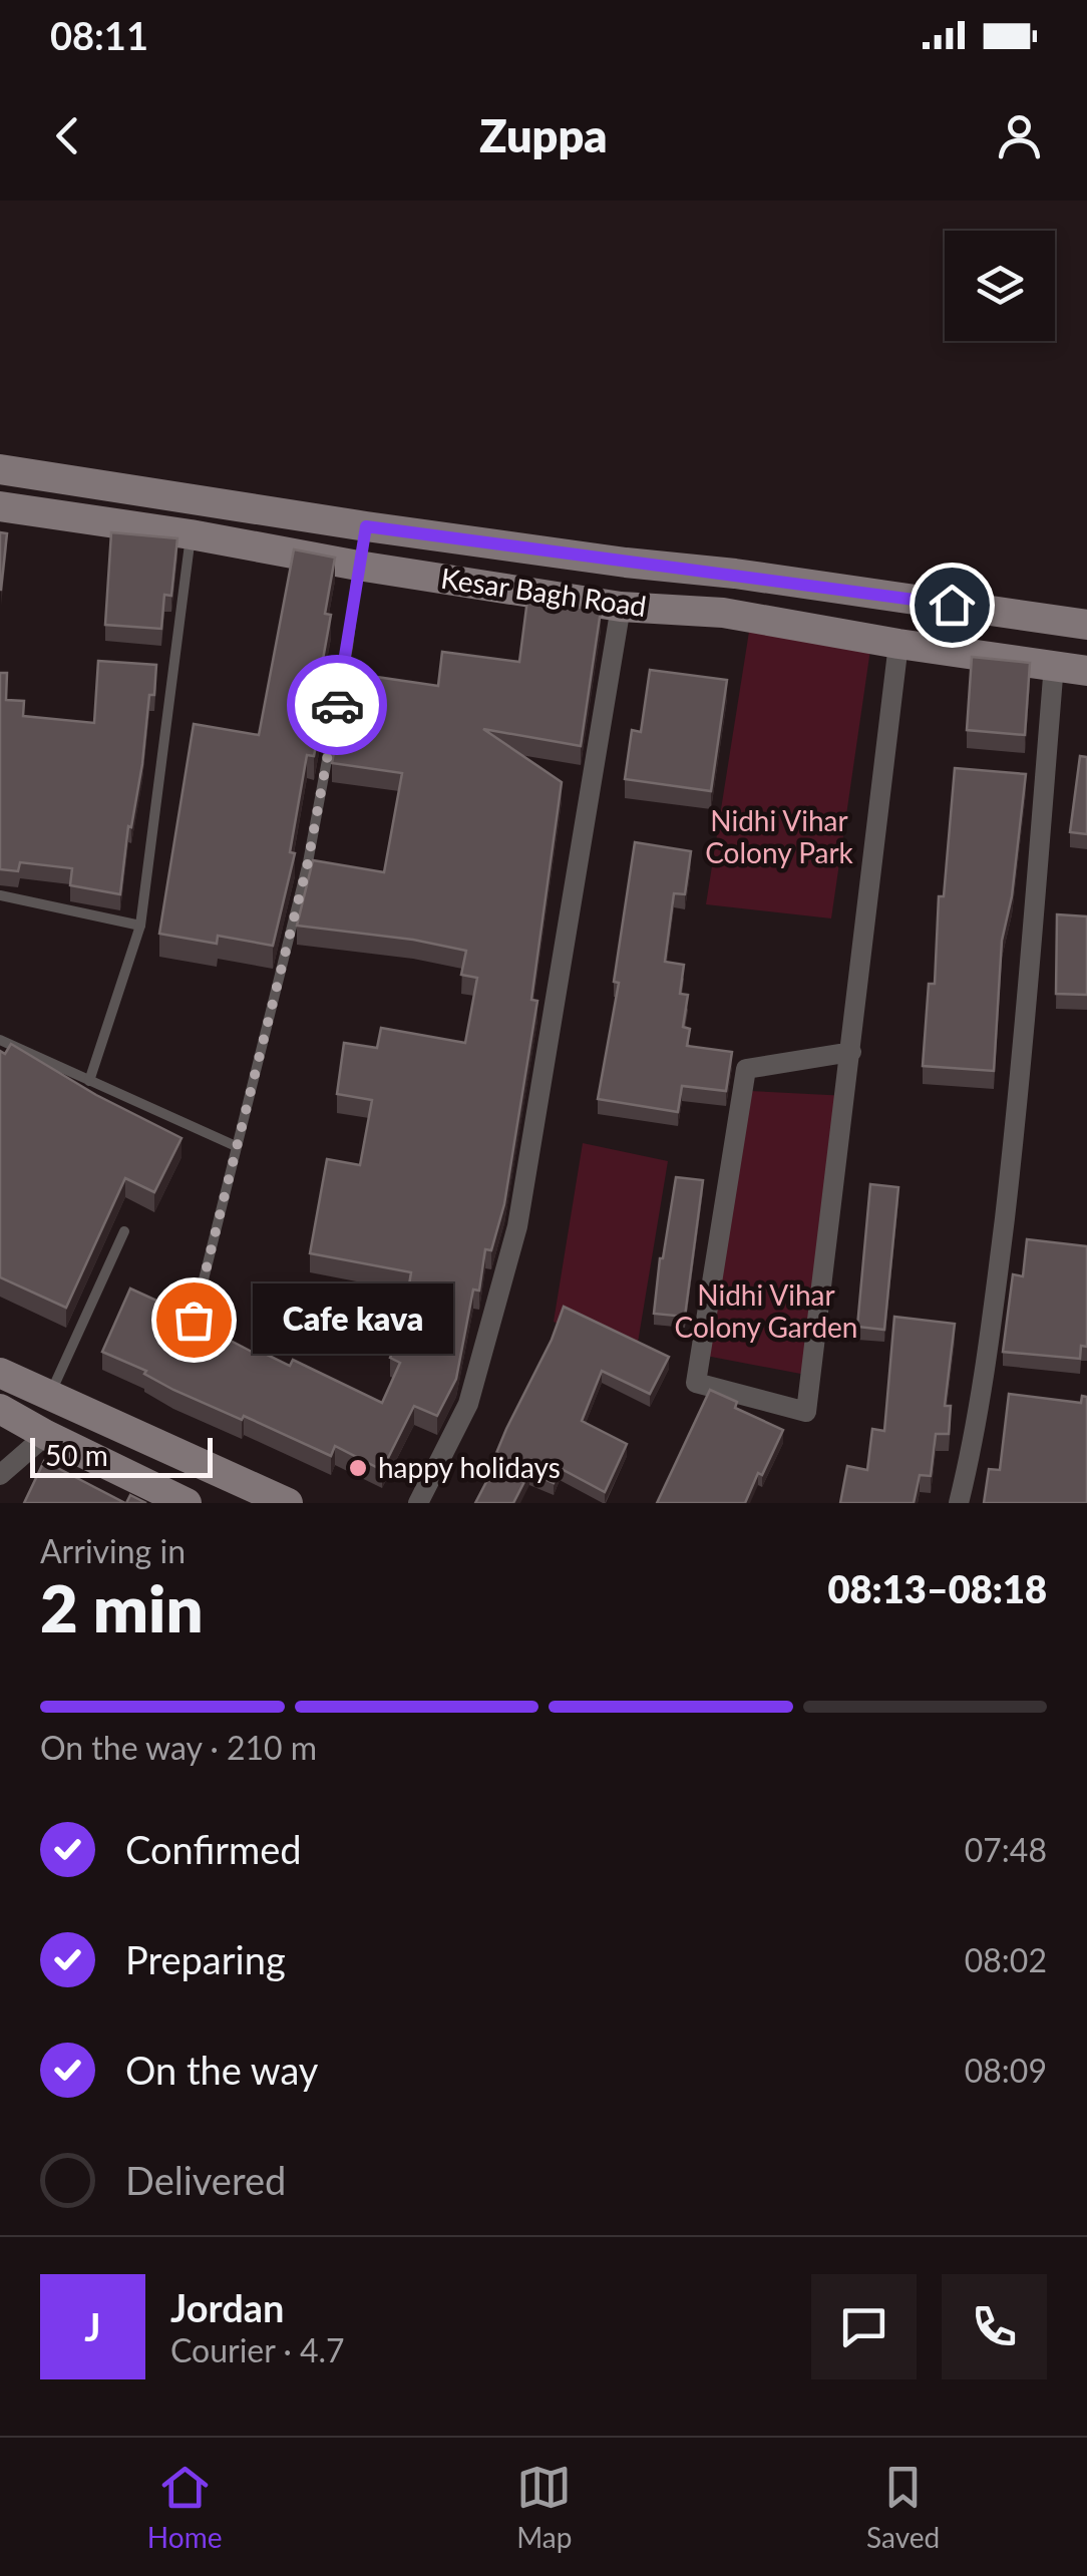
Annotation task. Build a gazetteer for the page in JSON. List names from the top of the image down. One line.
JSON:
{"streets":{"main road":["Kesar Bagh Road"]},"parks":["Nidhi Vihar Colony Park","Nidhi Vihar Colony Garden"],"places":["Cafe kava","happy holidays"],"scale_bar":"50 m","page":{"status":"08:11","header":"Zuppa","bubble":"Cafe kava","scale":"50 m","heading":["2 min","Arriving in","08:13–08:18"],"panel":["Jordan","Courier · 4.7"],"bar":"On the way · 210 m","list":[["Confirmed","07:48"],["Preparing","08:02"],["On the way","08:09"],"Delivered"],"round":"J","tabs":["Home","Map","Saved"]}}
